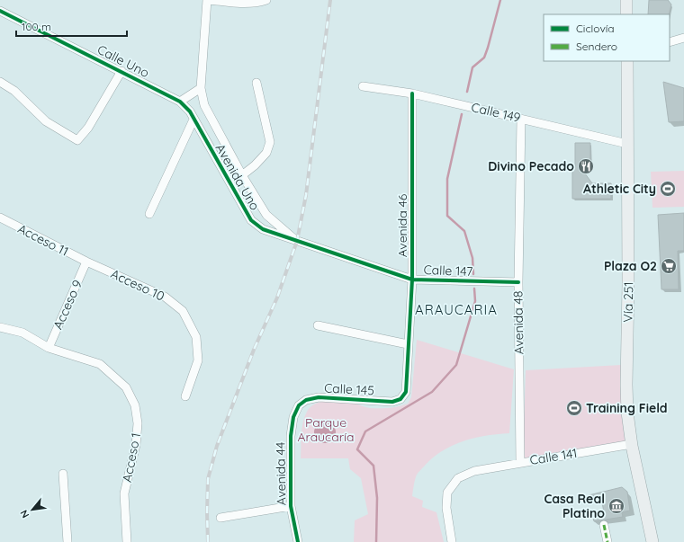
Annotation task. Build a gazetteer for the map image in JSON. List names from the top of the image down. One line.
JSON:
{"streets":{"main road":["Vía 251"],"street":["Calle Uno","Calle 149","Avenida Uno","Avenida 46","Acceso 11","Calle 147","Acceso 10","Acceso 9","Avenida 48","Calle 145","Calle 141","Acceso 1","Avenida 44"]},"crossings":[["Calle Uno","Avenida Uno"],["Calle 149","Avenida 46"],["Calle 149","Vía 251"],["Calle 149","Avenida 48"],["Avenida Uno","Calle 147"],["Avenida 46","Calle 147"],["Avenida 46","Calle 145"],["Acceso 11","Acceso 10"],["Acceso 11","Acceso 9"],["Calle 147","Avenida 48"],["Acceso 10","Acceso 9"],["Vía 251","Calle 141"],["Acceso 9","Acceso 1"],["Avenida 48","Calle 141"],["Calle 145","Avenida 44"]],"districts":["ARAUCARIA"],"parks":["Parque Araucaría"],"places":{"restaurant":["Divino Pecado"],"sports":["Athletic City","Training Field"],"supermarket":["Plaza O2"],"museum":["Casa Real Platino"]},"legend":["Ciclovía","Sendero"],"scale_bar":"100 m","north":"bottom left"}
